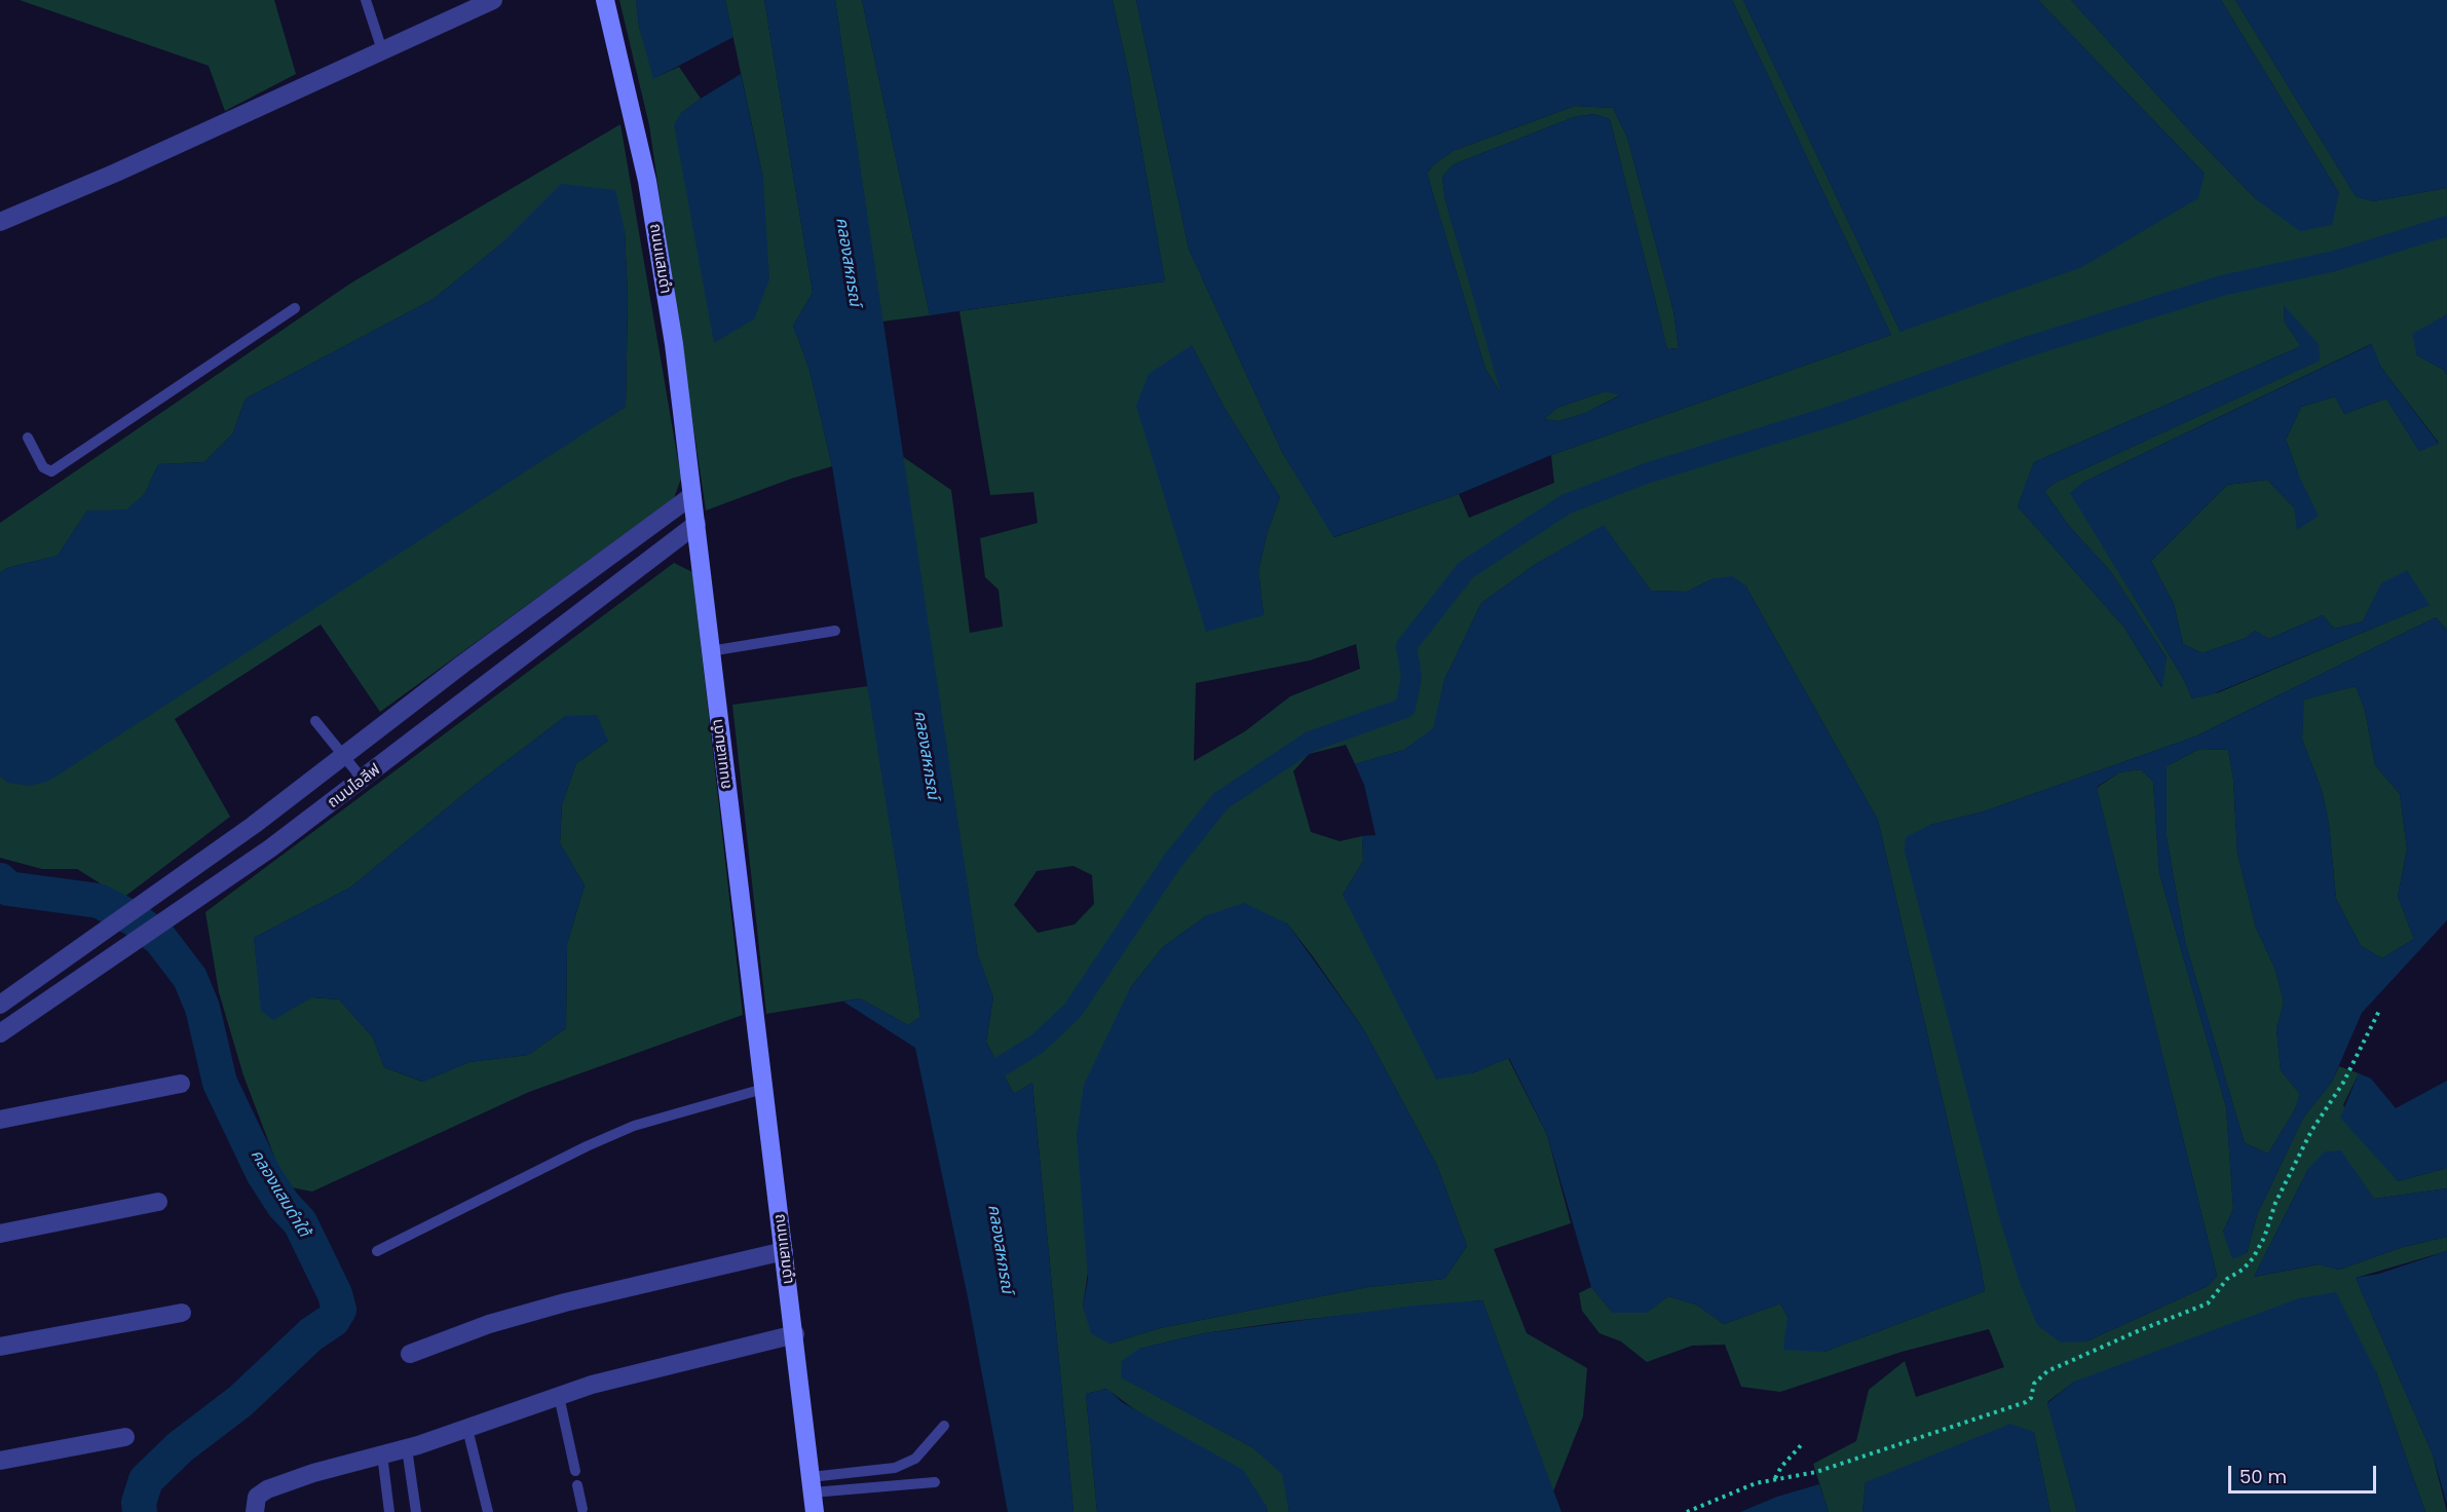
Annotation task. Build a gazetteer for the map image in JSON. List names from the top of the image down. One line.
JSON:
{"streets":{"street":["ถนนแสมดำ","ถนนไอลีฟ"]},"crossings":[["ถนนแสมดำ","ถนนไอลีฟ"]],"water":["คลองสหกรณ์","คลองแสมดำใต้"],"scale_bar":"50 m"}
